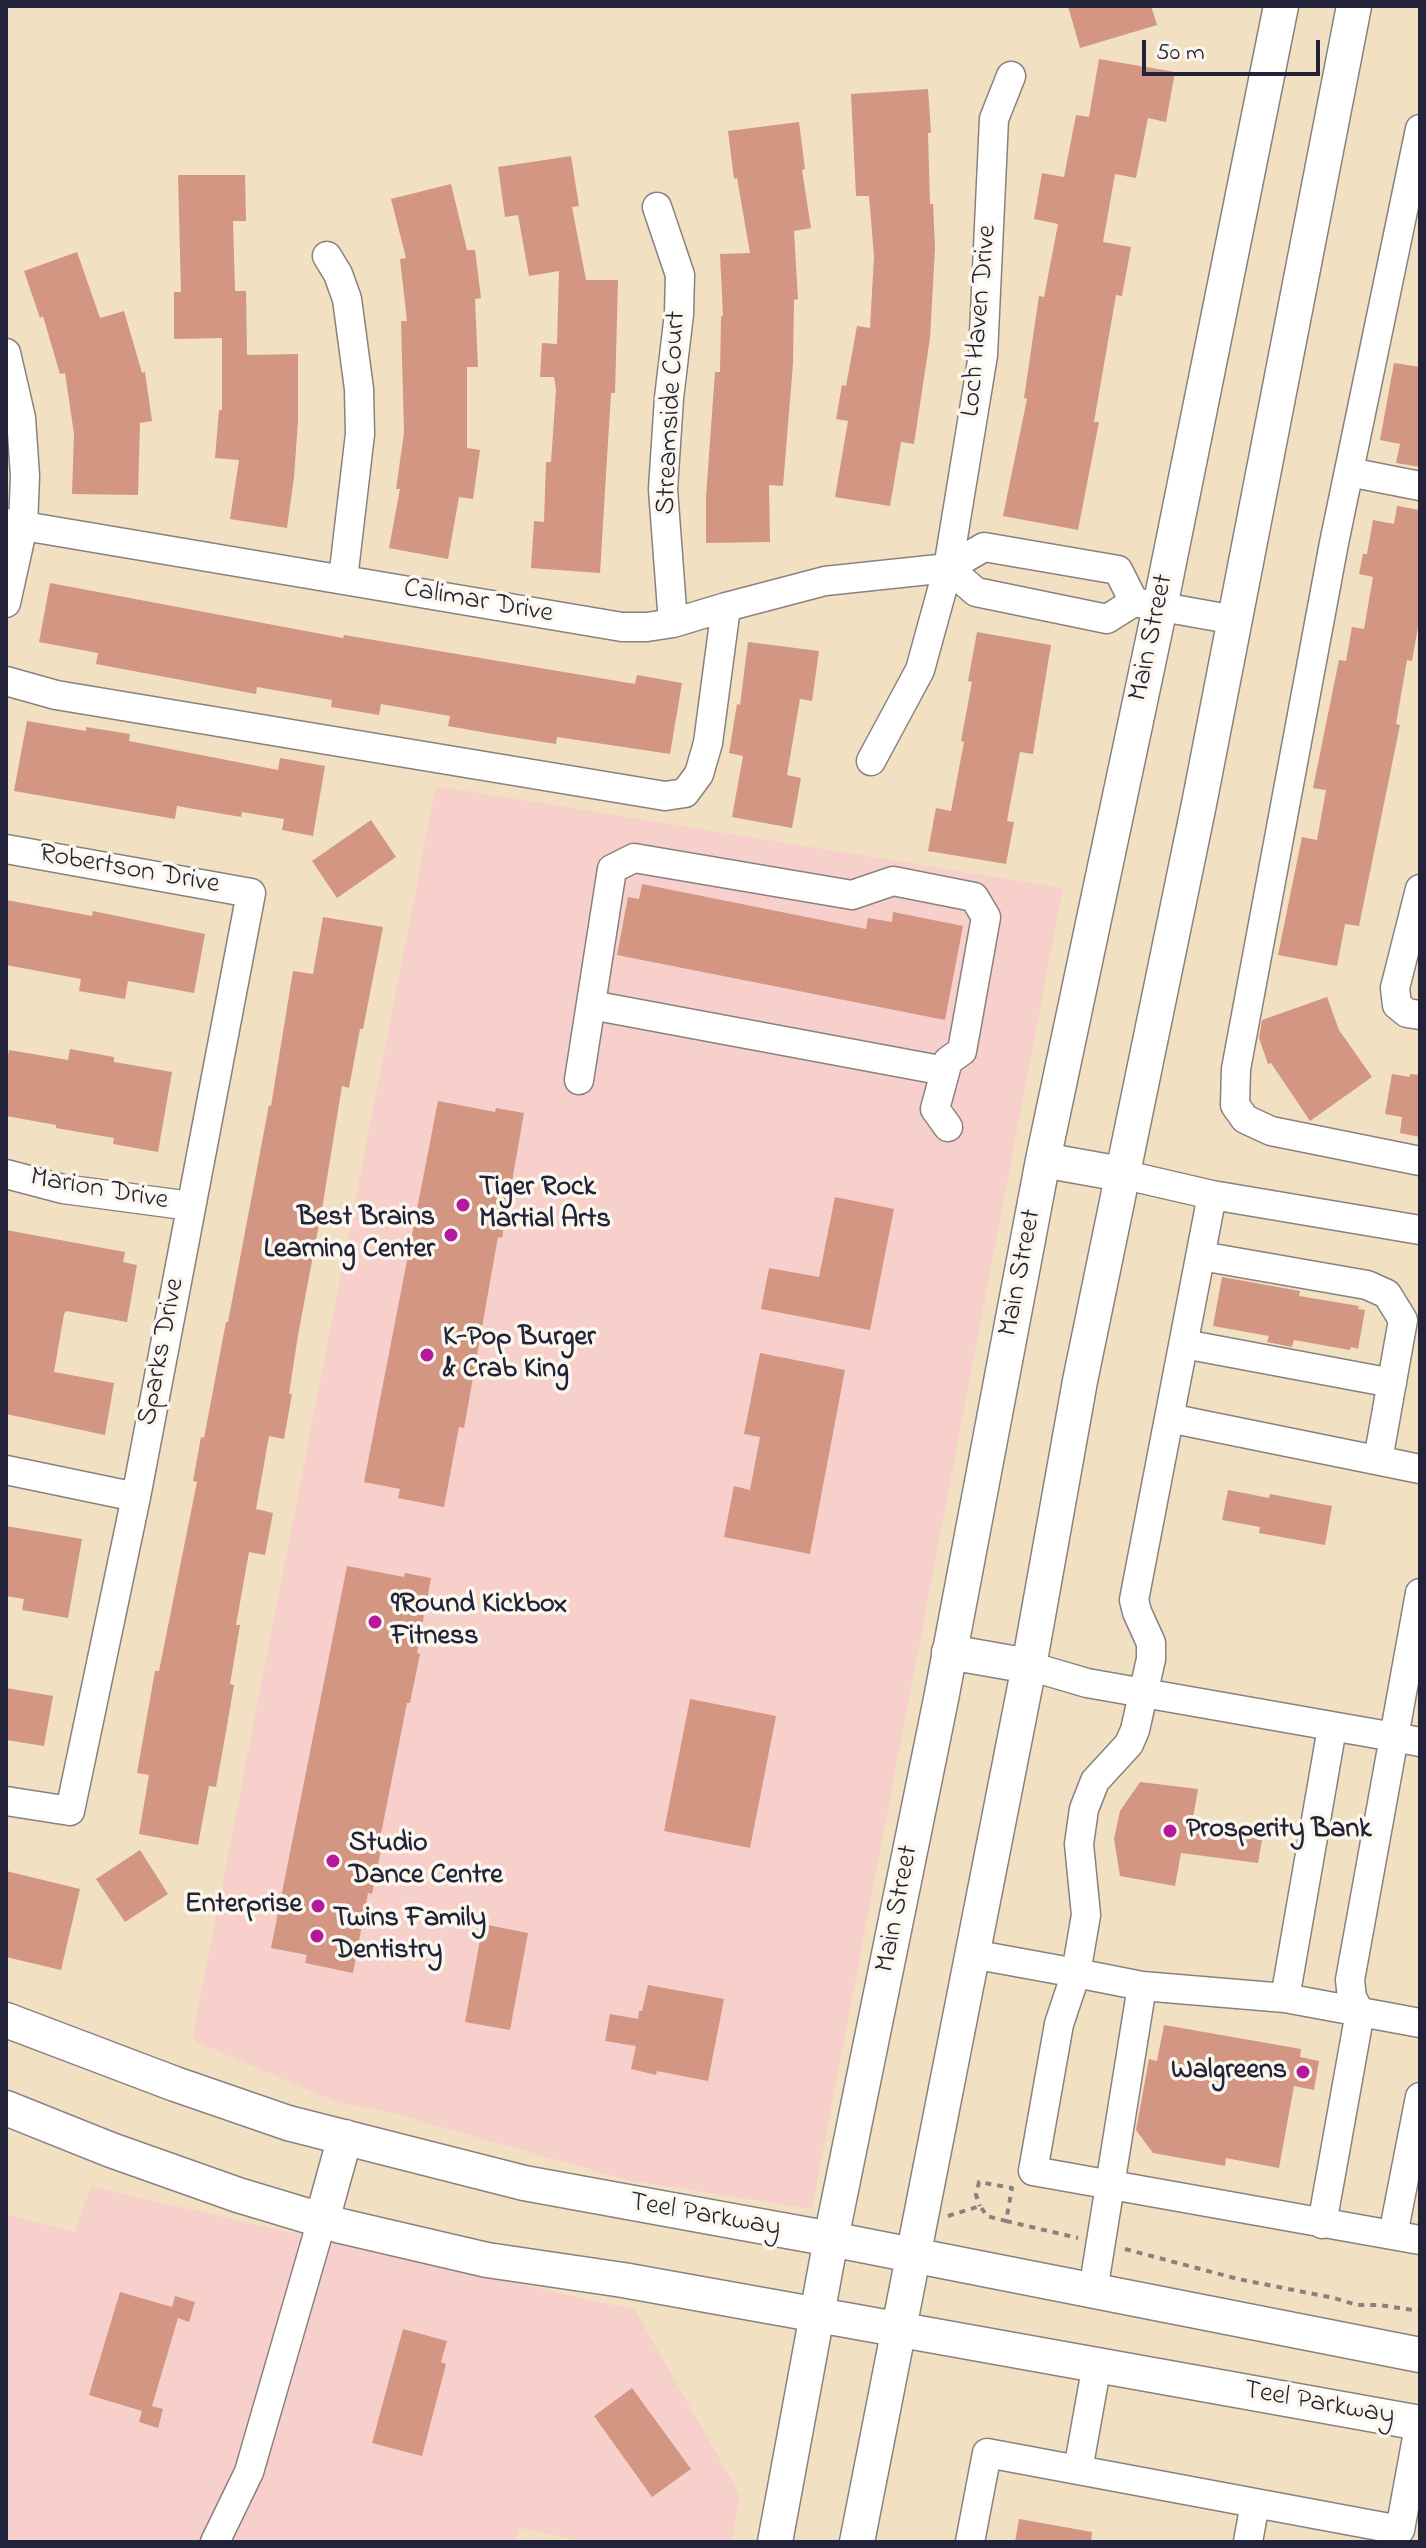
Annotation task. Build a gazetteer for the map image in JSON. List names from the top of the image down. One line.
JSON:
{"streets":{"main road":["Main Street","Teel Parkway"],"street":["Loch Haven Drive","Streamside Court","Calimar Drive","Robertson Drive","Marion Drive","Sparks Drive"]},"crossings":[["Loch Haven Drive","Calimar Drive"],["Streamside Court","Calimar Drive"],["Calimar Drive","Main Street"],["Main Street","Teel Parkway"],["Robertson Drive","Sparks Drive"],["Marion Drive","Sparks Drive"]],"places":["Tiger Rock Martial Arts","Best Brains Learning Center","K-Pop Burger & Crab King","9Round Kickbox Fitness","Prosperity Bank","Studio Dance Centre","Enterprise","Twins Family Dentistry","Walgreens"],"scale_bar":"50 m"}
